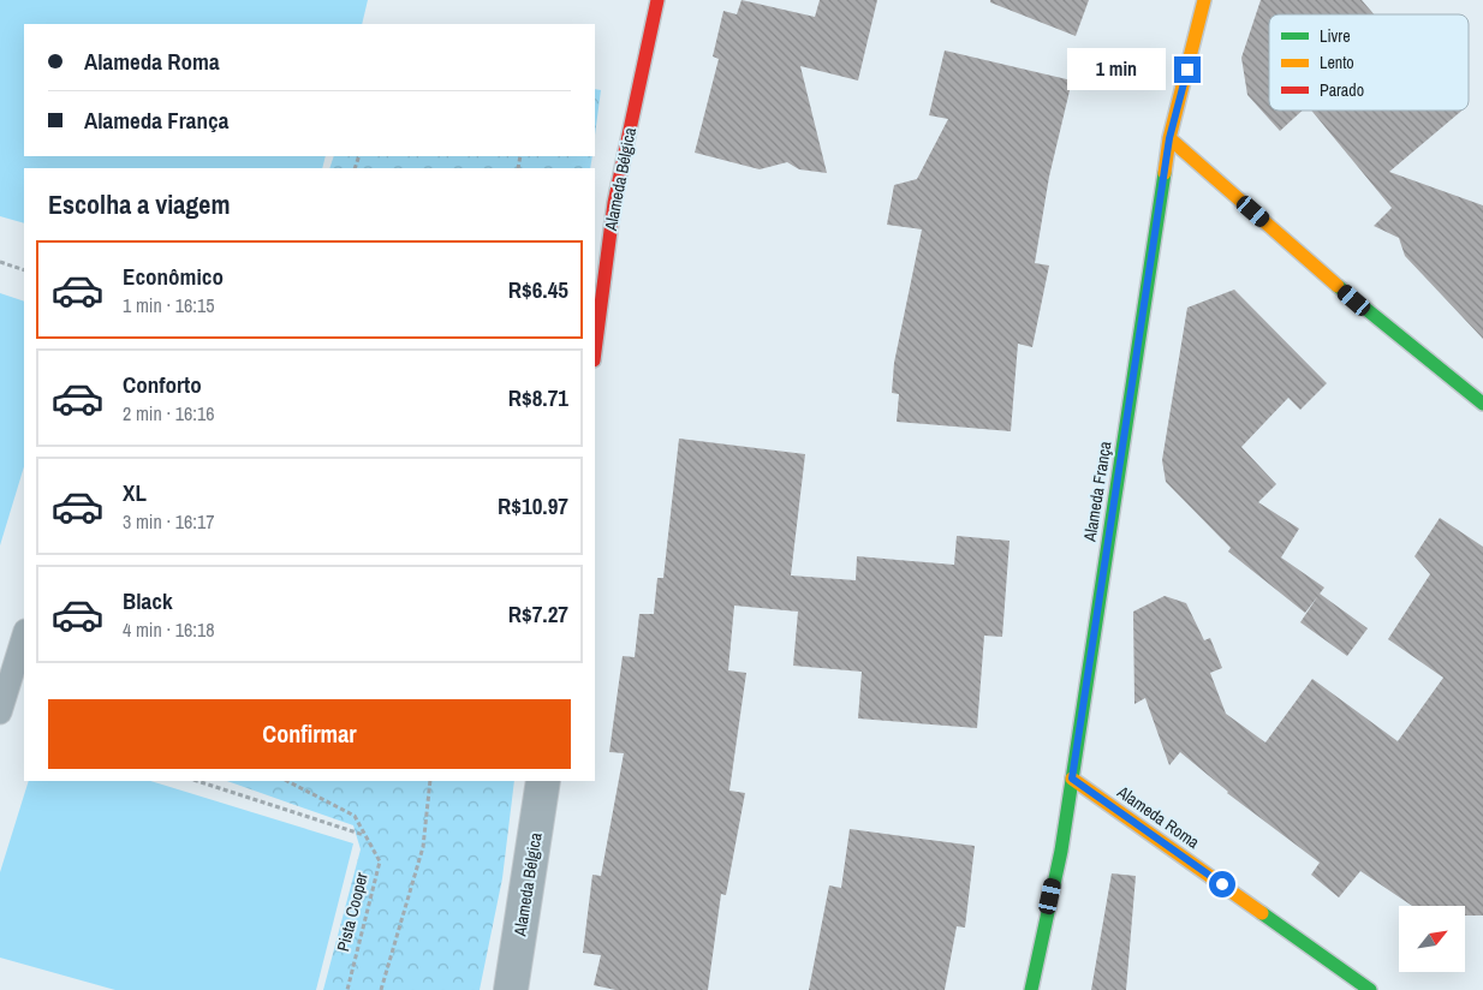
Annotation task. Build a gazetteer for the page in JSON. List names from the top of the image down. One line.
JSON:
{"streets":{"street":["Alameda Bélgica","Alameda França","Alameda Roma"],"path":["Pista Cooper"]},"crossings":[["Alameda França","Alameda Roma"]],"legend":["Livre","Lento","Parado"],"north":"top right","page":{"banner":["Alameda Roma","Alameda França"],"bubble":"1 min","heading":"Escolha a viagem","list":[{"name":"Econômico","note":"1 min · 16:15","value":"R$6.45"},{"name":"Conforto","note":"2 min · 16:16","value":"R$8.71"},{"name":"XL","note":"3 min · 16:17","value":"R$10.97"},{"name":"Black","note":"4 min · 16:18","value":"R$7.27"}],"buttons":"Confirmar"}}
